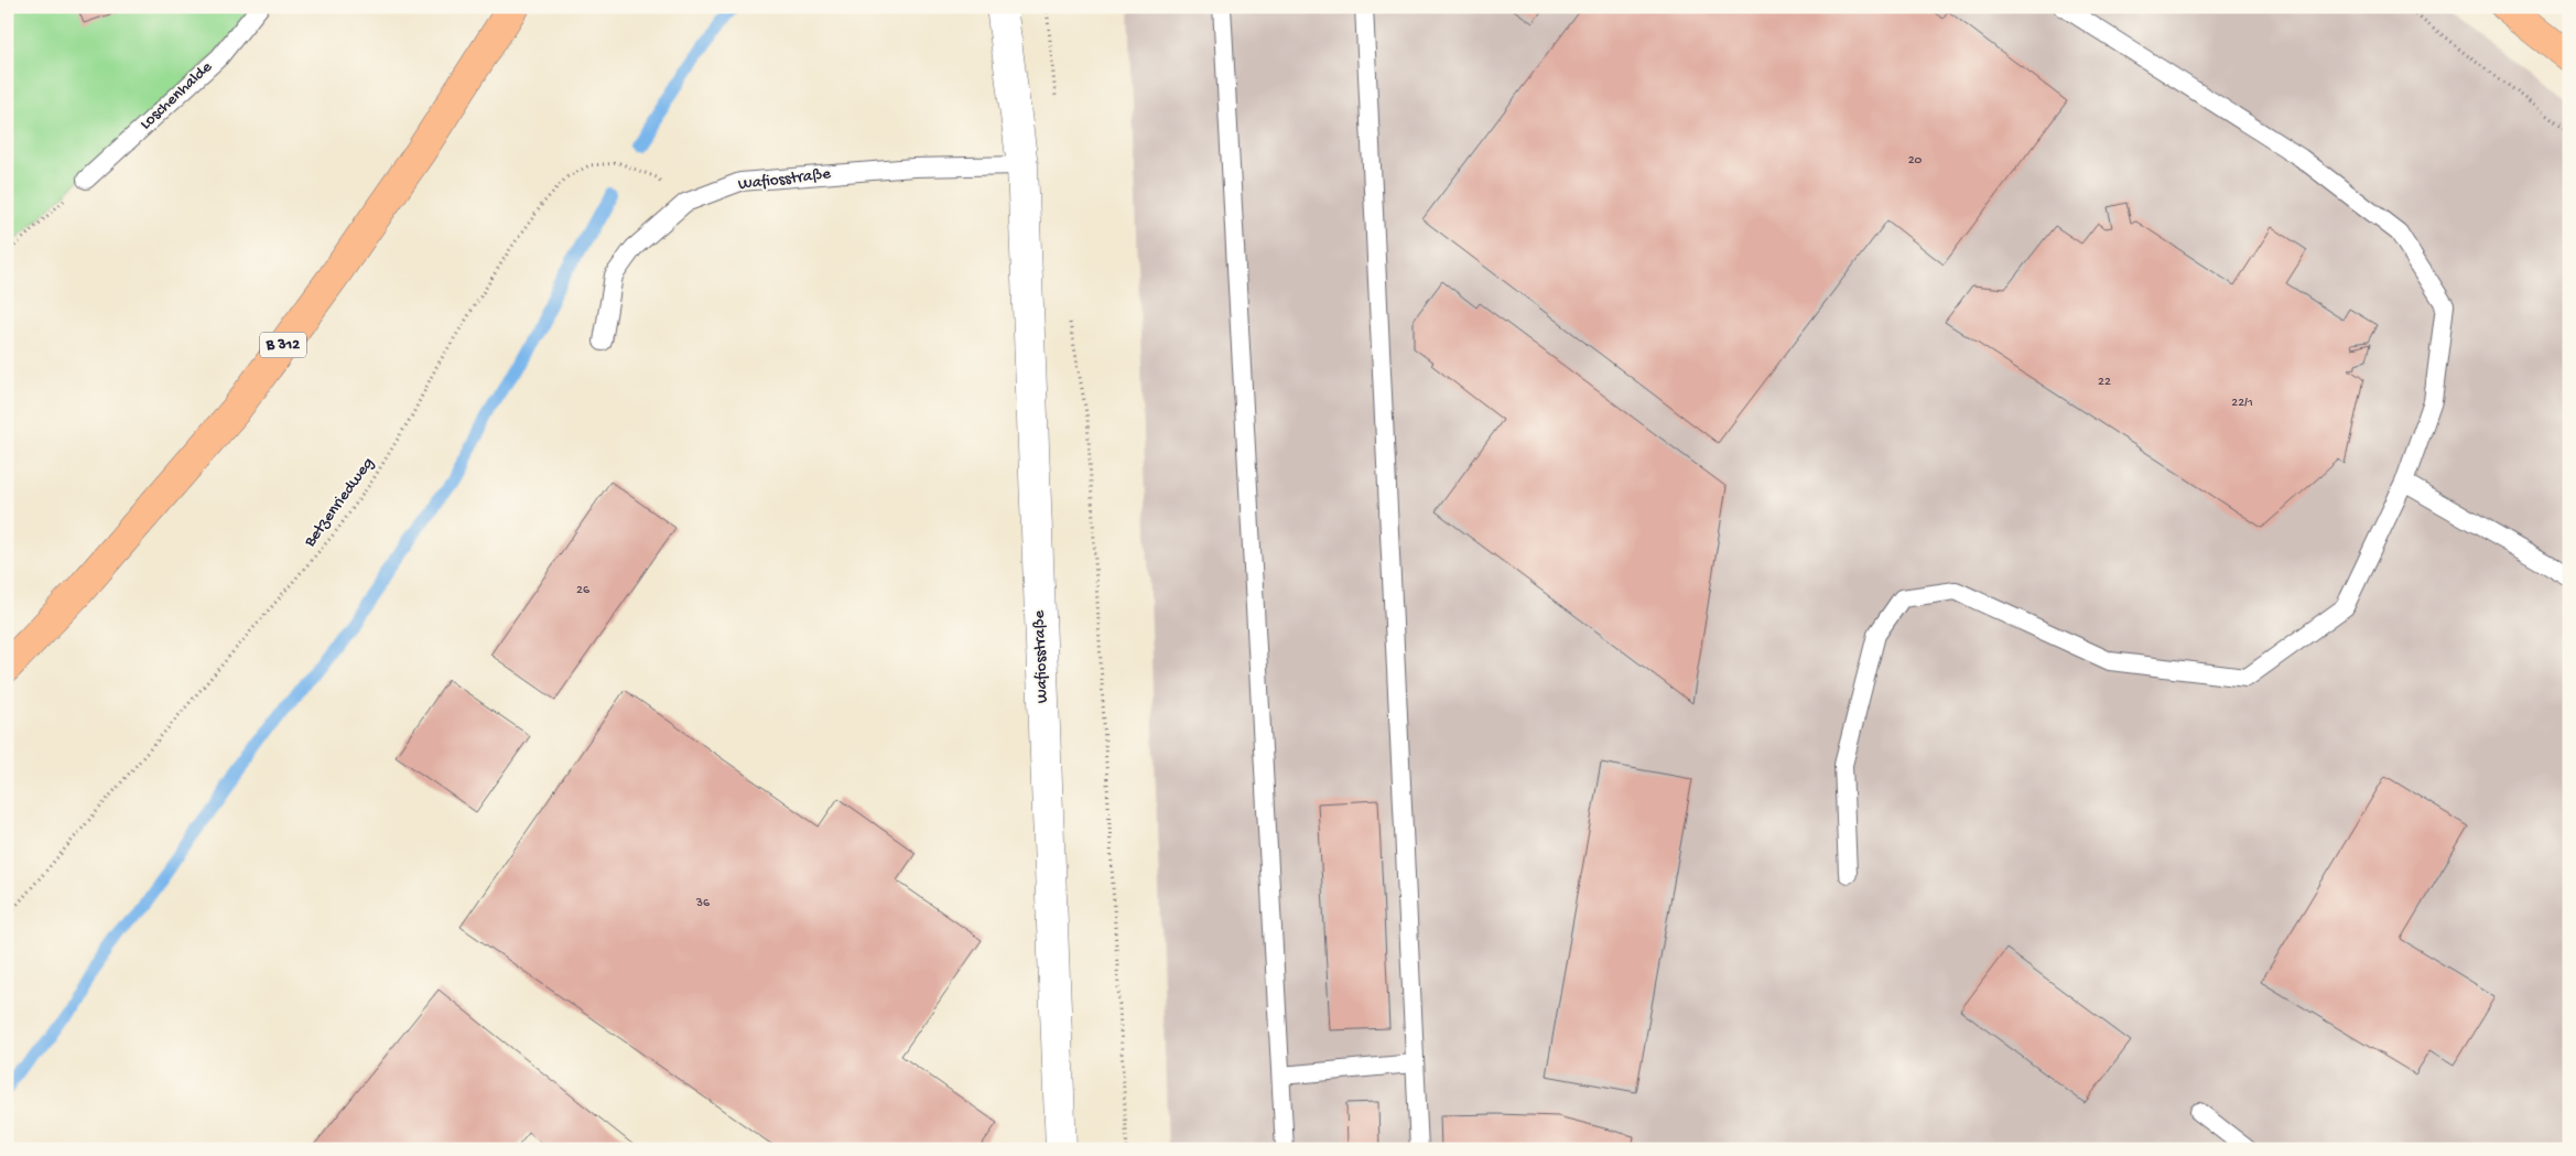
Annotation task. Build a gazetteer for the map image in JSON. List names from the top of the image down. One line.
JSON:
{"streets":{"main road":["B 312"],"street":["Wafiosstraße"],"lane":["Loschenhalde"],"path":["Betzenriedweg"]},"crossings":[["Wafiosstraße","Betzenriedweg"]],"house_numbers":["20","22","22/1","26","36"]}
